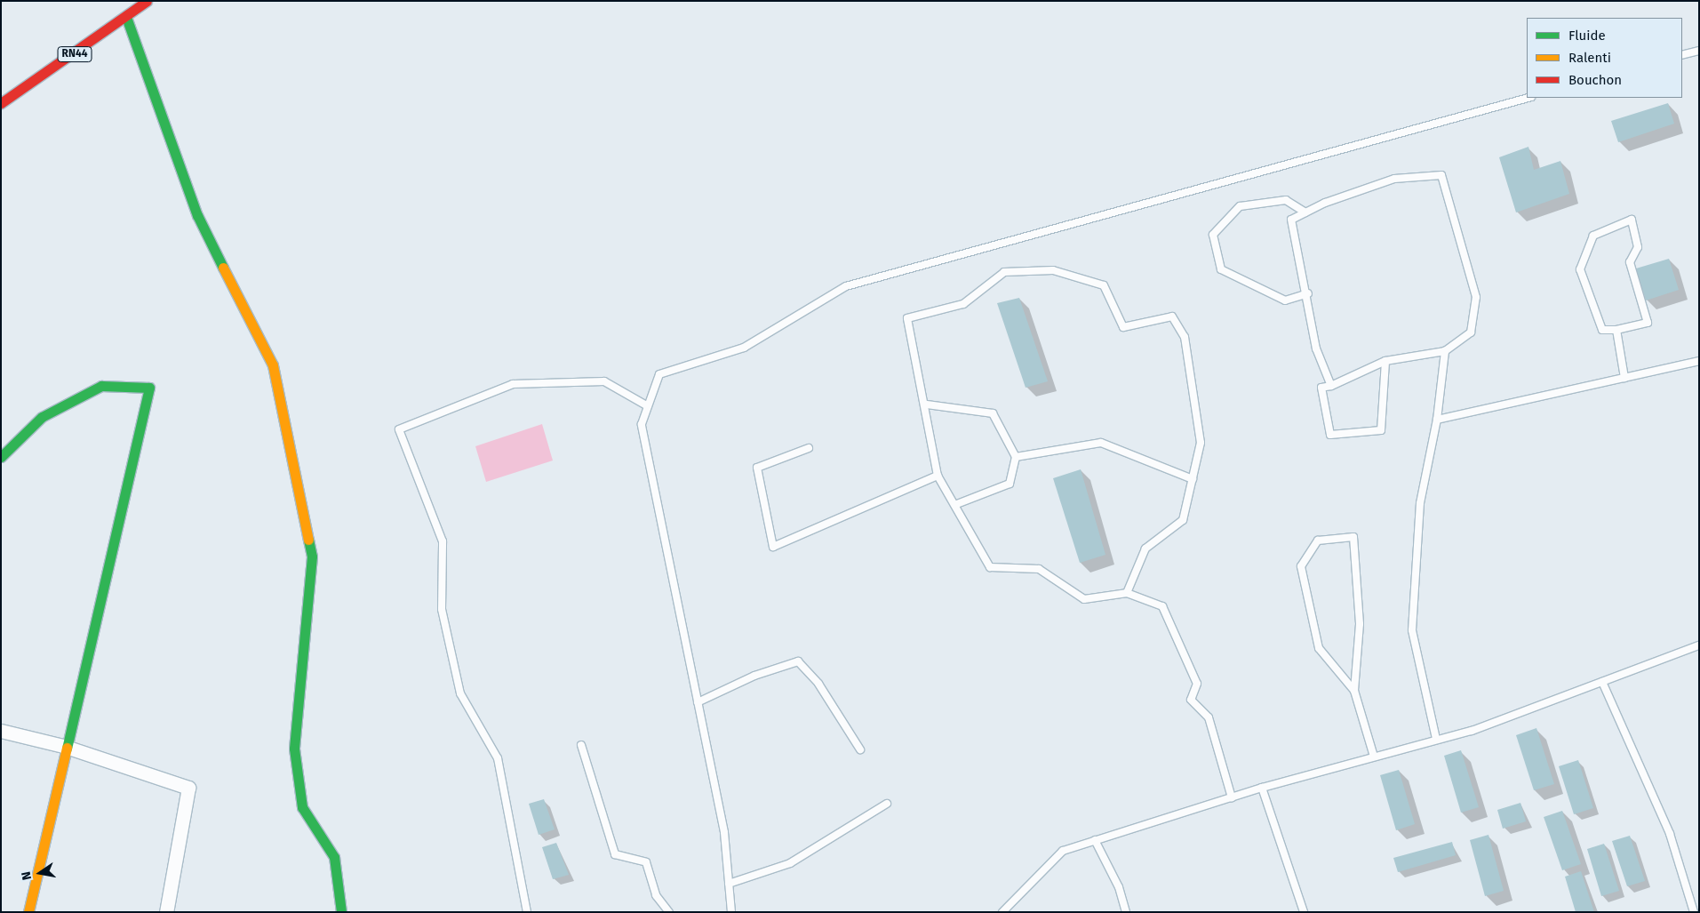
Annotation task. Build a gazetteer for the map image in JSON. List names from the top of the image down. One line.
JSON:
{"streets":{"street":["RN44"]},"legend":["Fluide","Ralenti","Bouchon"],"north":"left"}
